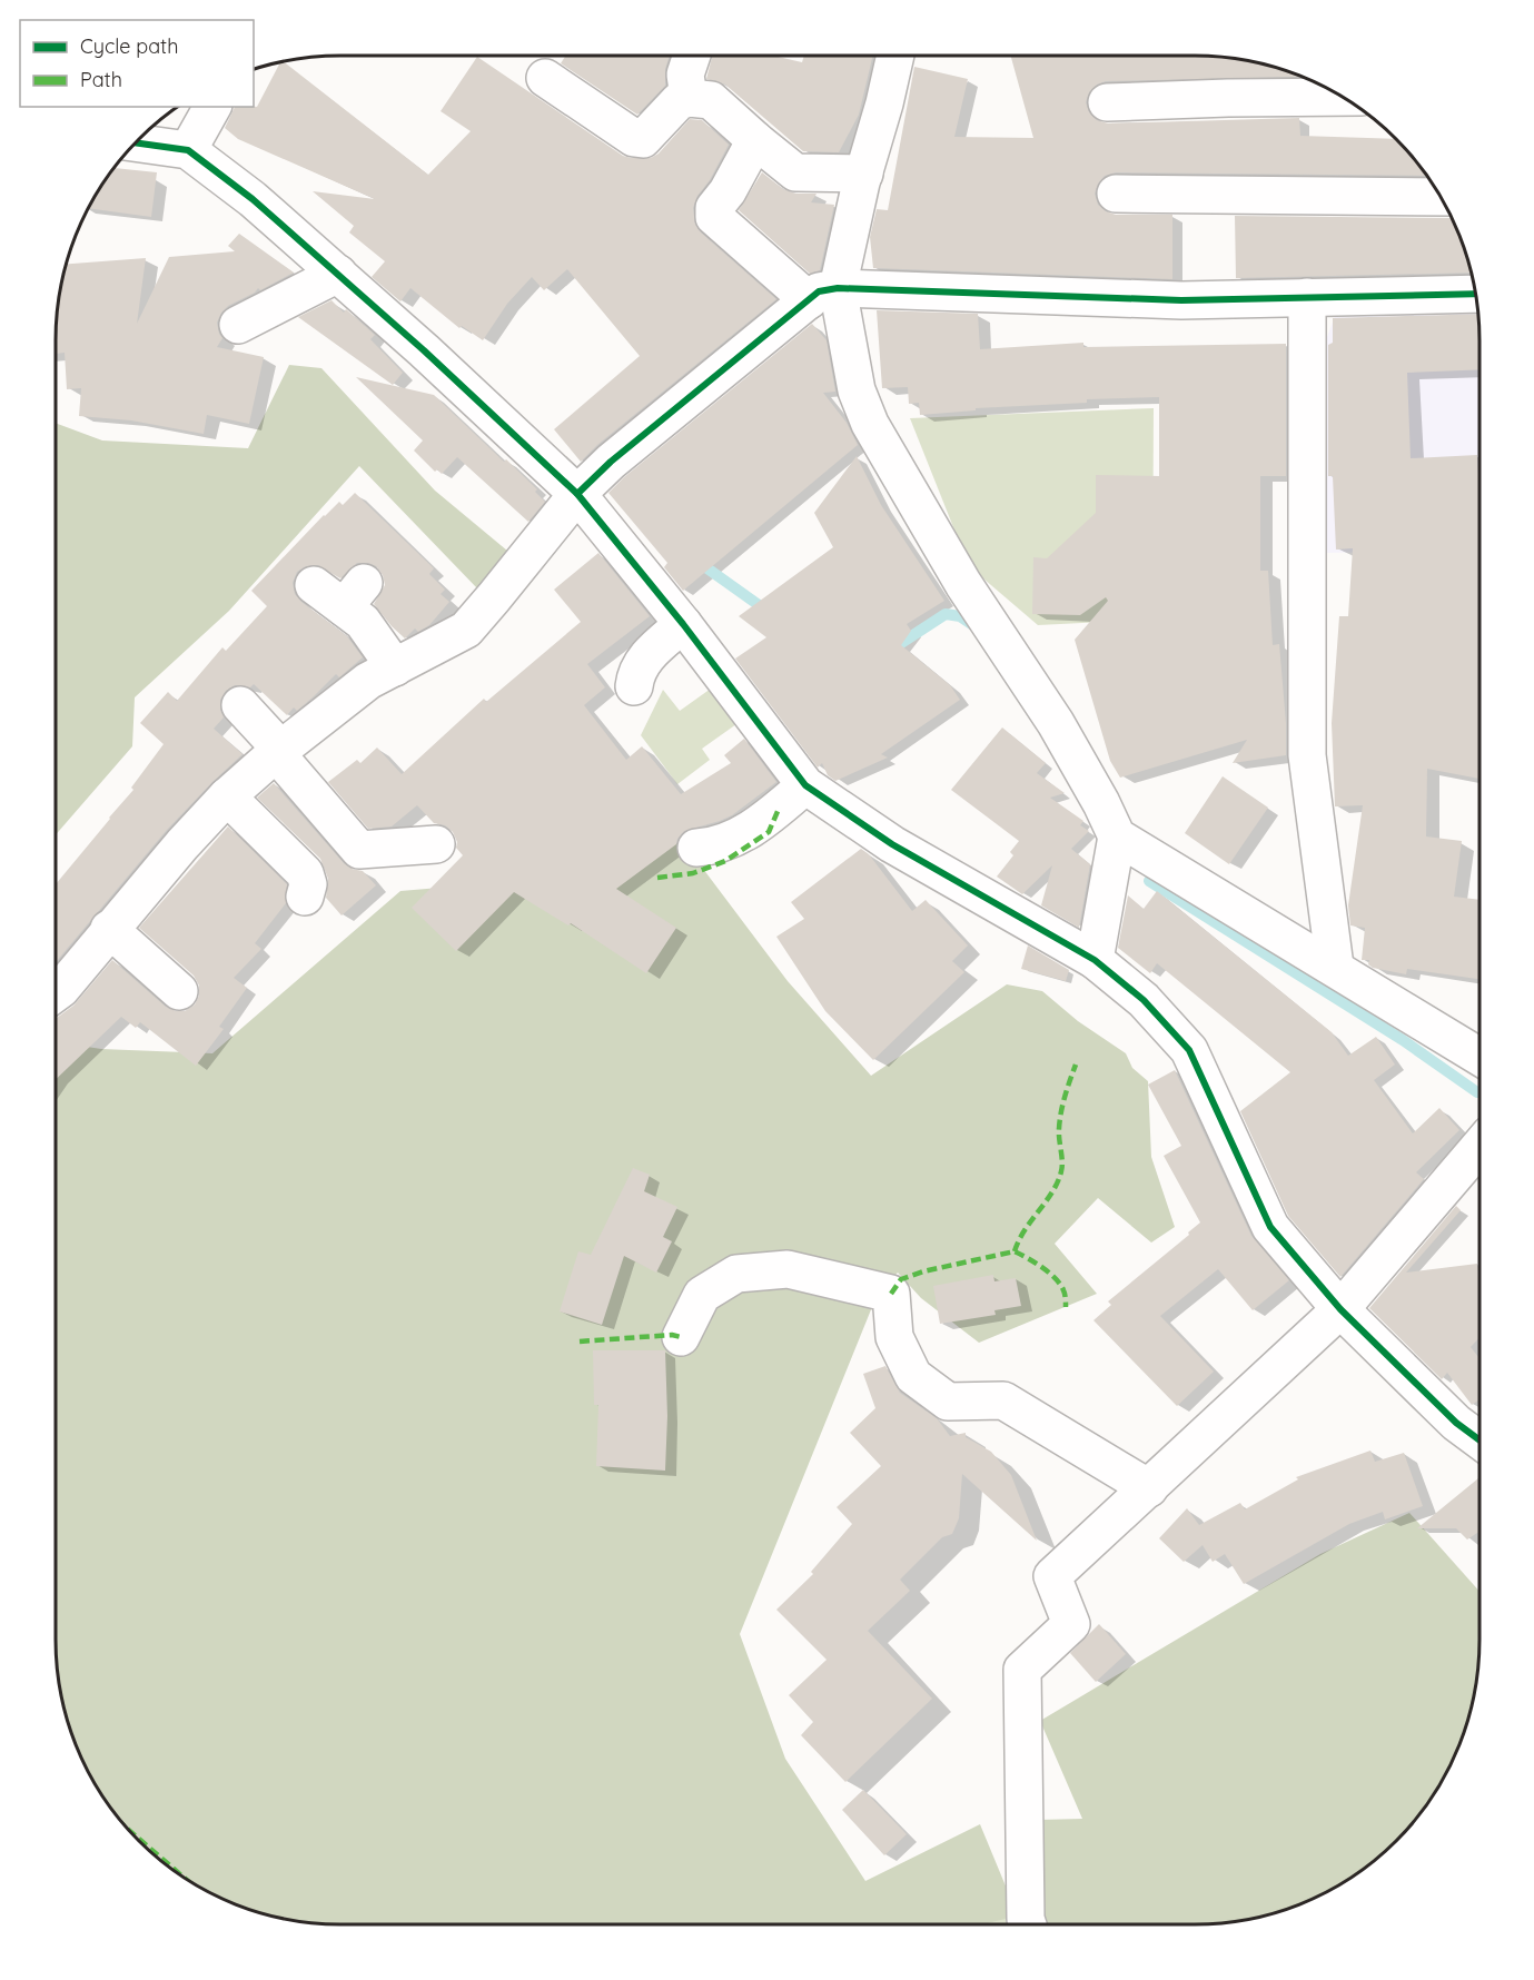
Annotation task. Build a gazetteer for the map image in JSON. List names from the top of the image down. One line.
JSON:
{"legend":["Cycle path","Path"]}
